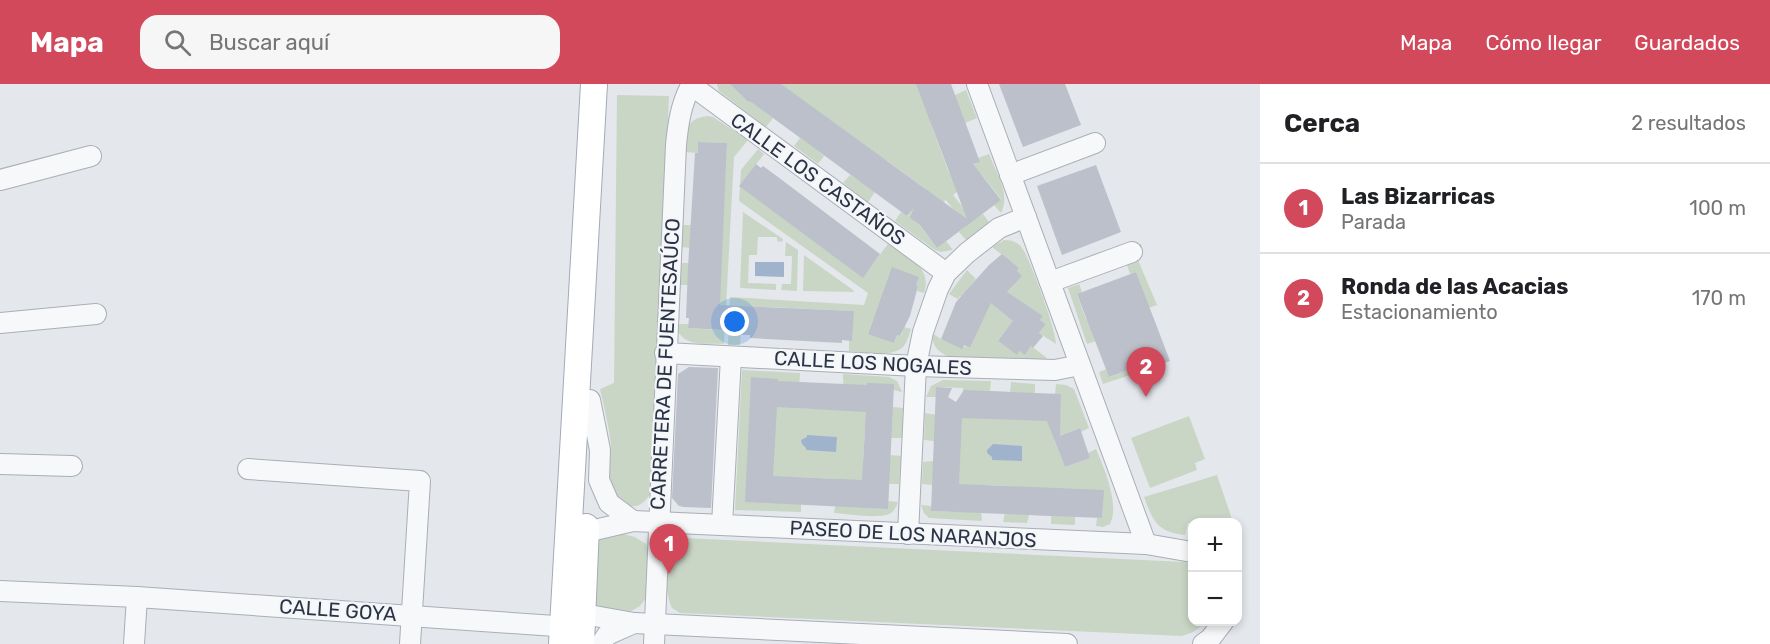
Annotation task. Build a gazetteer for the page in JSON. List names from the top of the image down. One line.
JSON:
{"streets":{"street":["CALLE LOS CASTAÑOS","CALLE LOS NOGALES","CARRETERA DE FUENTESAÚCO","PASEO DE LOS NARANJOS","CALLE GOYA"]},"crossings":[["CALLE LOS CASTAÑOS","CARRETERA DE FUENTESAÚCO"],["CALLE LOS NOGALES","CARRETERA DE FUENTESAÚCO"],["CARRETERA DE FUENTESAÚCO","PASEO DE LOS NARANJOS"]],"page":{"header":"Mapa","search":"Buscar aquí","nav":["Mapa","Cómo llegar","Guardados"],"heading":["Cerca","2 resultados"],"list":[{"mark":"1","name":"Las Bizarricas","note":"Parada","value":"100 m"},{"mark":"2","name":"Ronda de las Acacias","note":"Estacionamiento","value":"170 m"}],"pins":["2","1"],"map_buttons":["+","−"]}}
